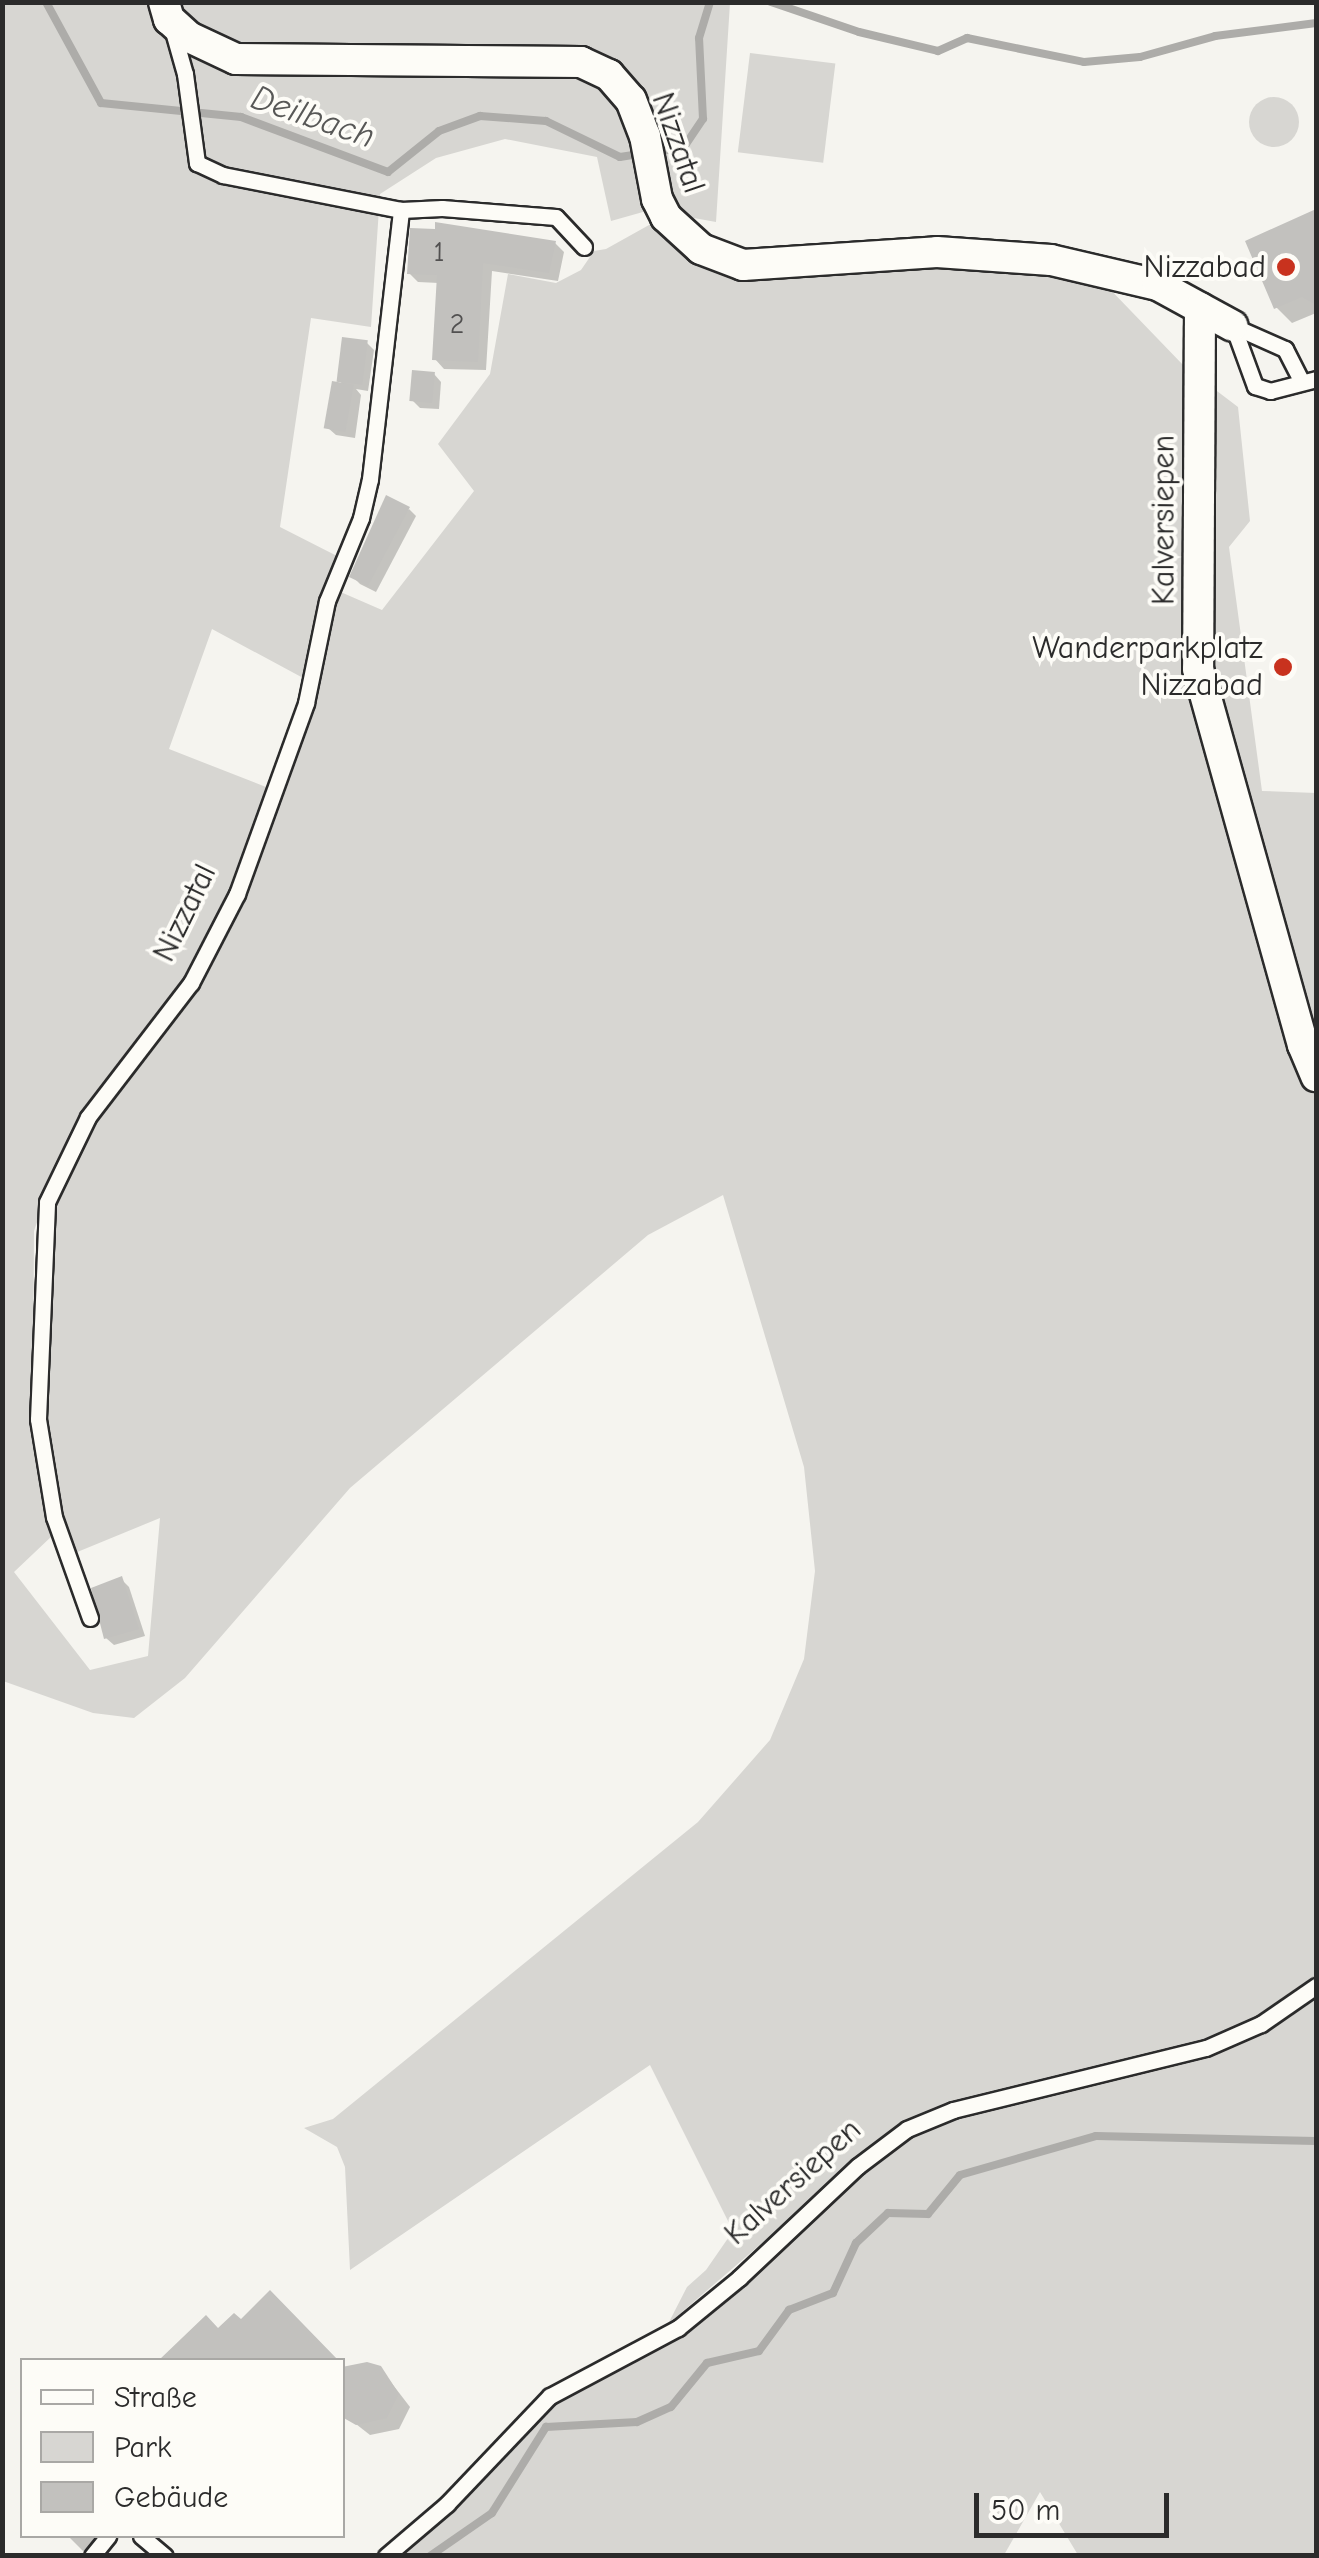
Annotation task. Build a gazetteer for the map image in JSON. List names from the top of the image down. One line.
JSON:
{"streets":{"street":["Nizzatal","Kalversiepen"]},"crossings":[["Nizzatal","Kalversiepen"]],"water":["Deilbach"],"places":["Nizzabad","Wanderparkplatz Nizzabad"],"house_numbers":["1","2"],"legend":["Straße","Park","Gebäude"],"scale_bar":"50 m"}
